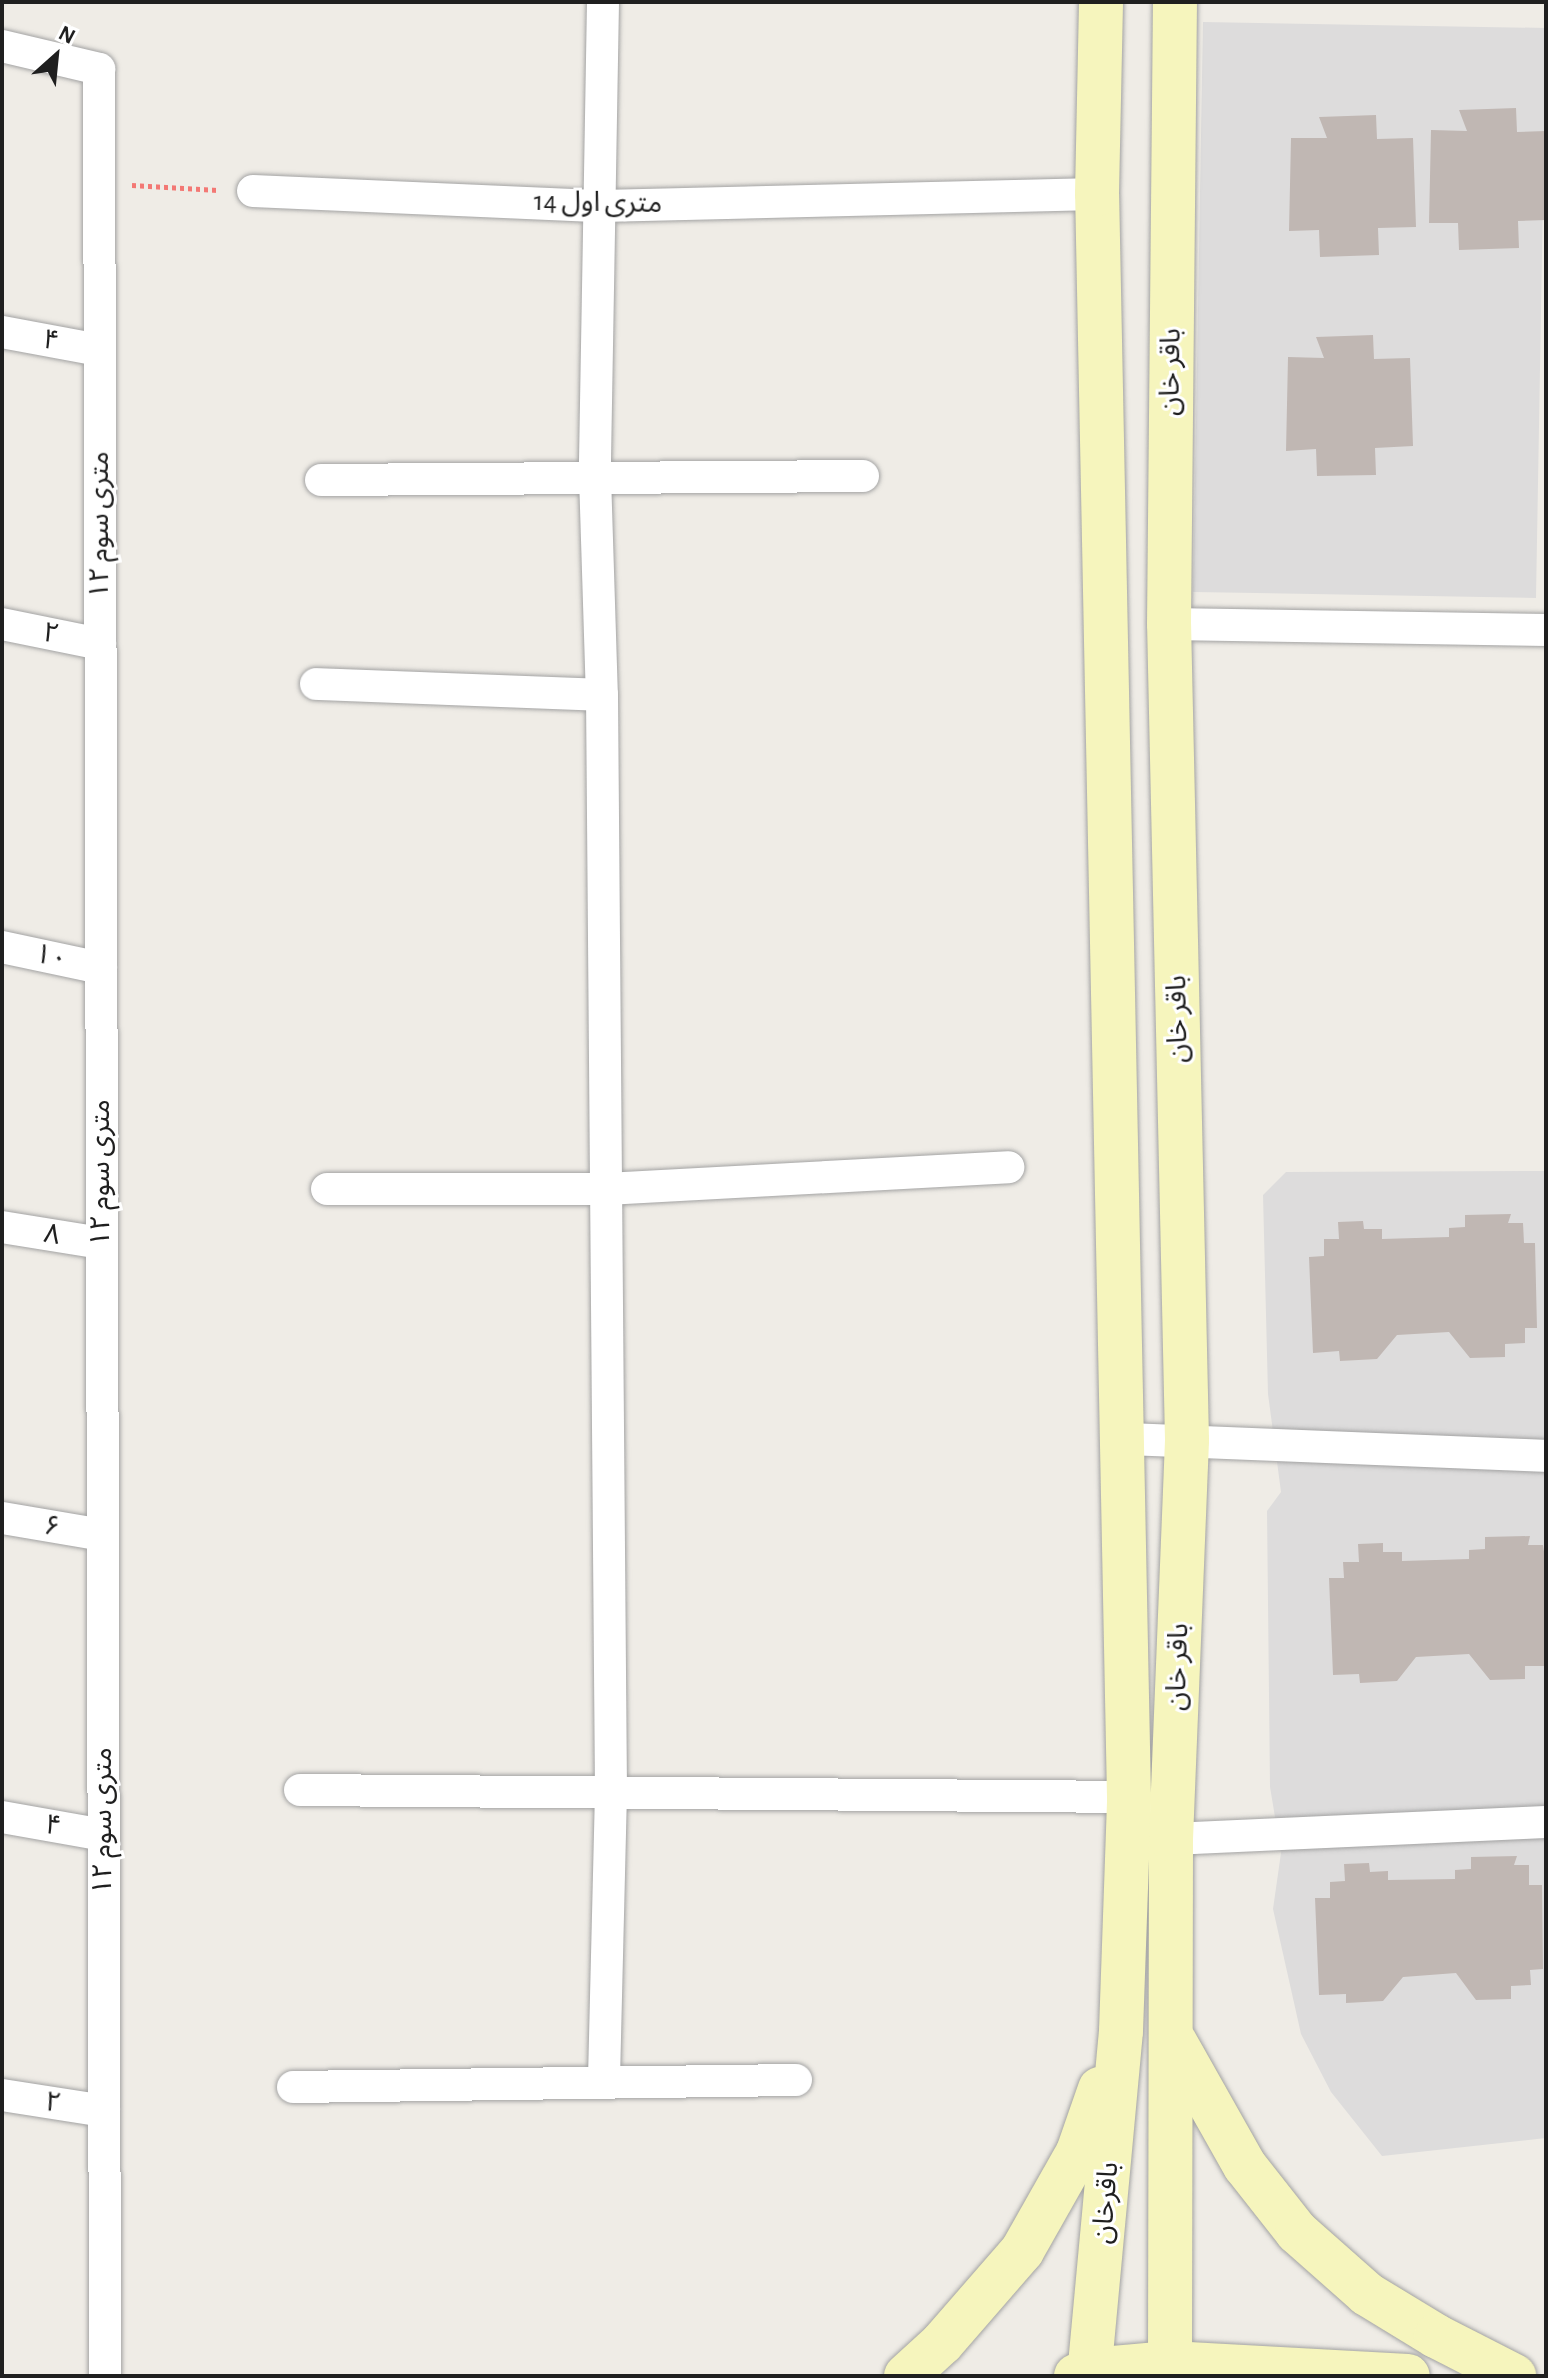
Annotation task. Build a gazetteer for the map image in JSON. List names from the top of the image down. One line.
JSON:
{"streets":{"main road":["باقر خان","باقرخان"],"street":["14 متری اول","۴","۱۲ متری سوم","۲","۱۰","۸","۶"]},"crossings":[["14 متری اول","باقر خان"],["۴","۱۲ متری سوم"],["باقر خان","باقرخان"],["۱۲ متری سوم","۲"],["۱۲ متری سوم","۱۰"],["۱۲ متری سوم","۸"],["۱۲ متری سوم","۶"]],"north":"top right"}
